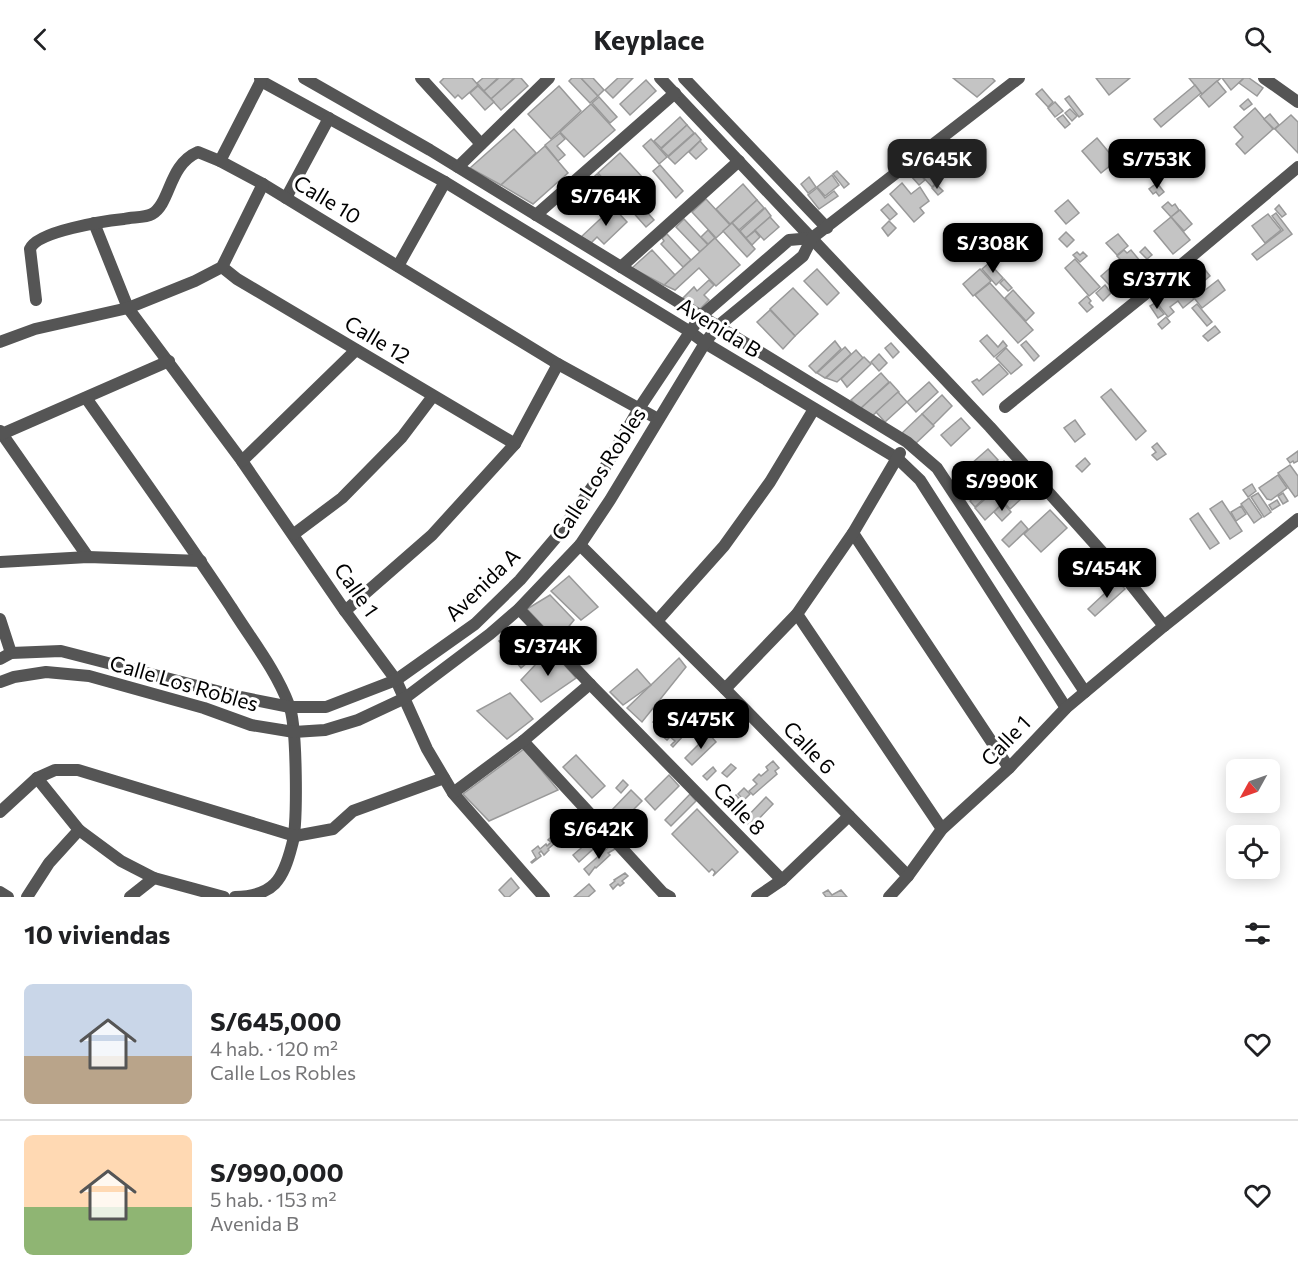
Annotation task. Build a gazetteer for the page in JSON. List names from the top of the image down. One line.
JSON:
{"streets":{"street":["Calle 10","Avenida B","Calle 12","Calle Los Robles","Avenida A","Calle 1","Calle 6","Calle 8"]},"crossings":[["Calle 10","Calle Los Robles"],["Calle 10","Avenida A"],["Calle 10","Calle 1"],["Avenida B","Calle Los Robles"],["Avenida B","Avenida A"],["Avenida B","Calle 1"],["Calle Los Robles","Avenida A"],["Calle Los Robles","Calle 1"],["Calle Los Robles","Calle 6"],["Calle Los Robles","Calle 8"],["Avenida A","Calle 1"],["Calle 1","Calle 6"]],"north":"bottom left","page":{"header":"Keyplace","price":["S/645K","S/753K","S/764K","S/308K","S/377K","S/990K","S/454K","S/374K","S/475K","S/642K"],"heading":"10 viviendas","list":[{"name":"S/645,000","note":"4 hab. · 120 m² · Calle Los Robles"},{"name":"S/990,000","note":"5 hab. · 153 m² · Avenida B"}]}}
